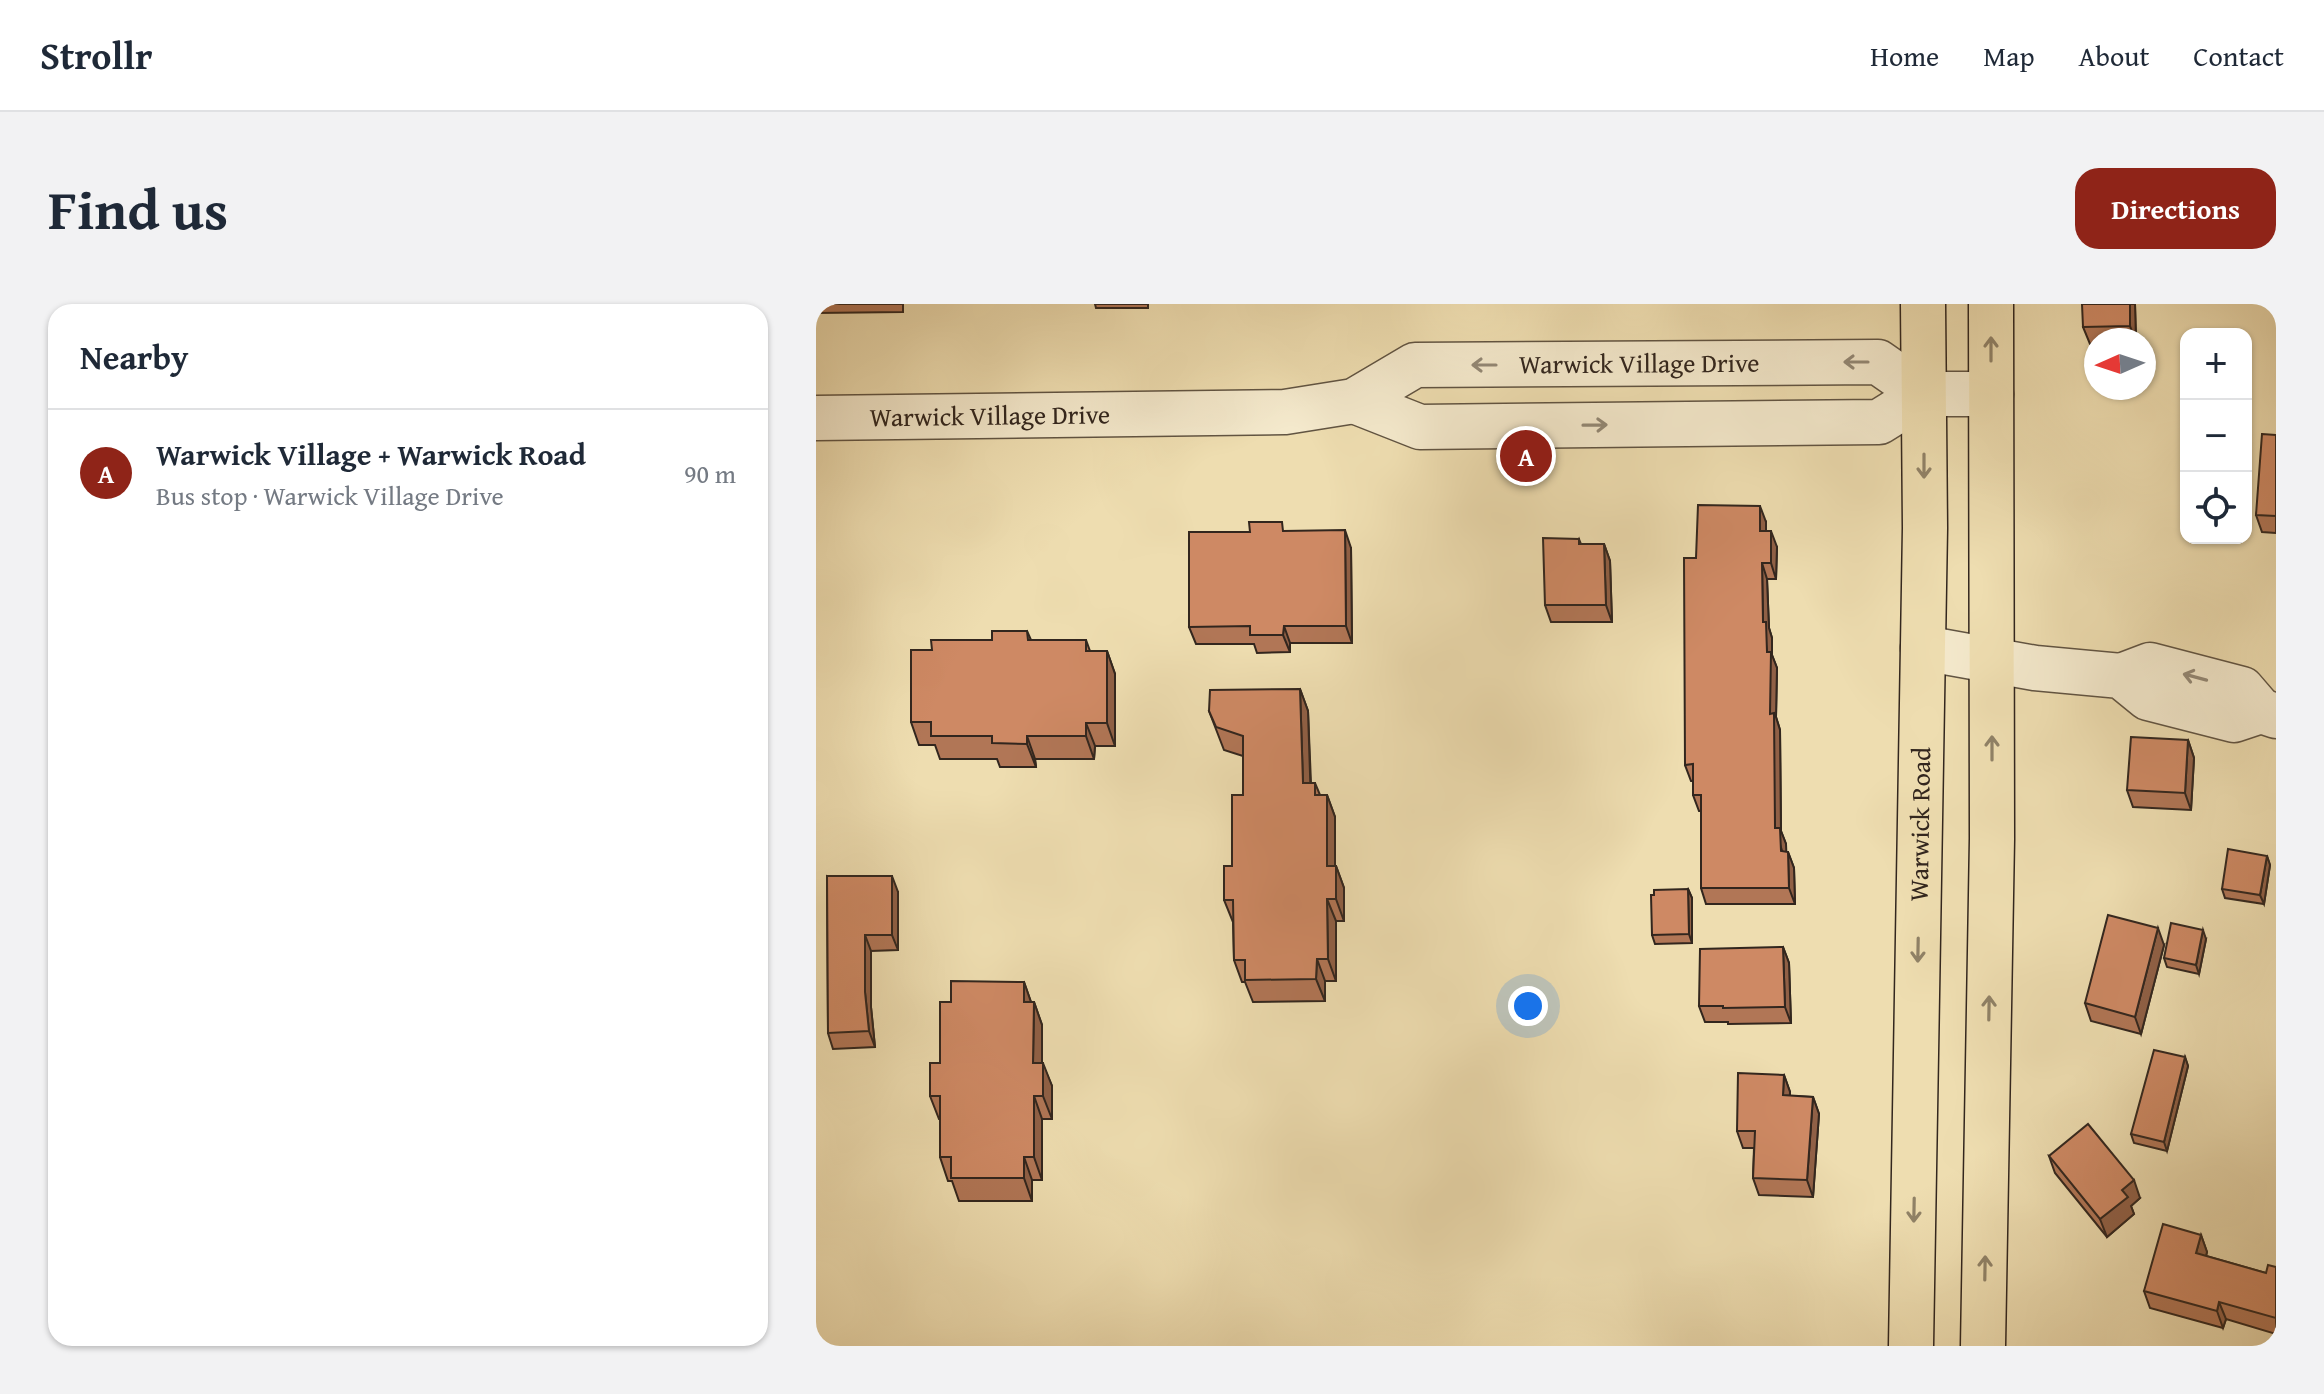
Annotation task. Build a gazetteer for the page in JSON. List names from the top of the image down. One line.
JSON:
{"streets":{"main road":["Warwick Road"],"street":["Warwick Village Drive"]},"crossings":[["Warwick Village Drive","Warwick Road"]],"north":"left","page":{"header":"Strollr","nav":["Home","Map","About","Contact"],"title":"Find us","buttons":"Directions","heading":"Nearby","map_buttons":["+","−"],"list":[{"mark":"A","name":"Warwick Village + Warwick Road","note":"Bus stop · Warwick Village Drive","value":"90 m"}],"pins":"A"}}
